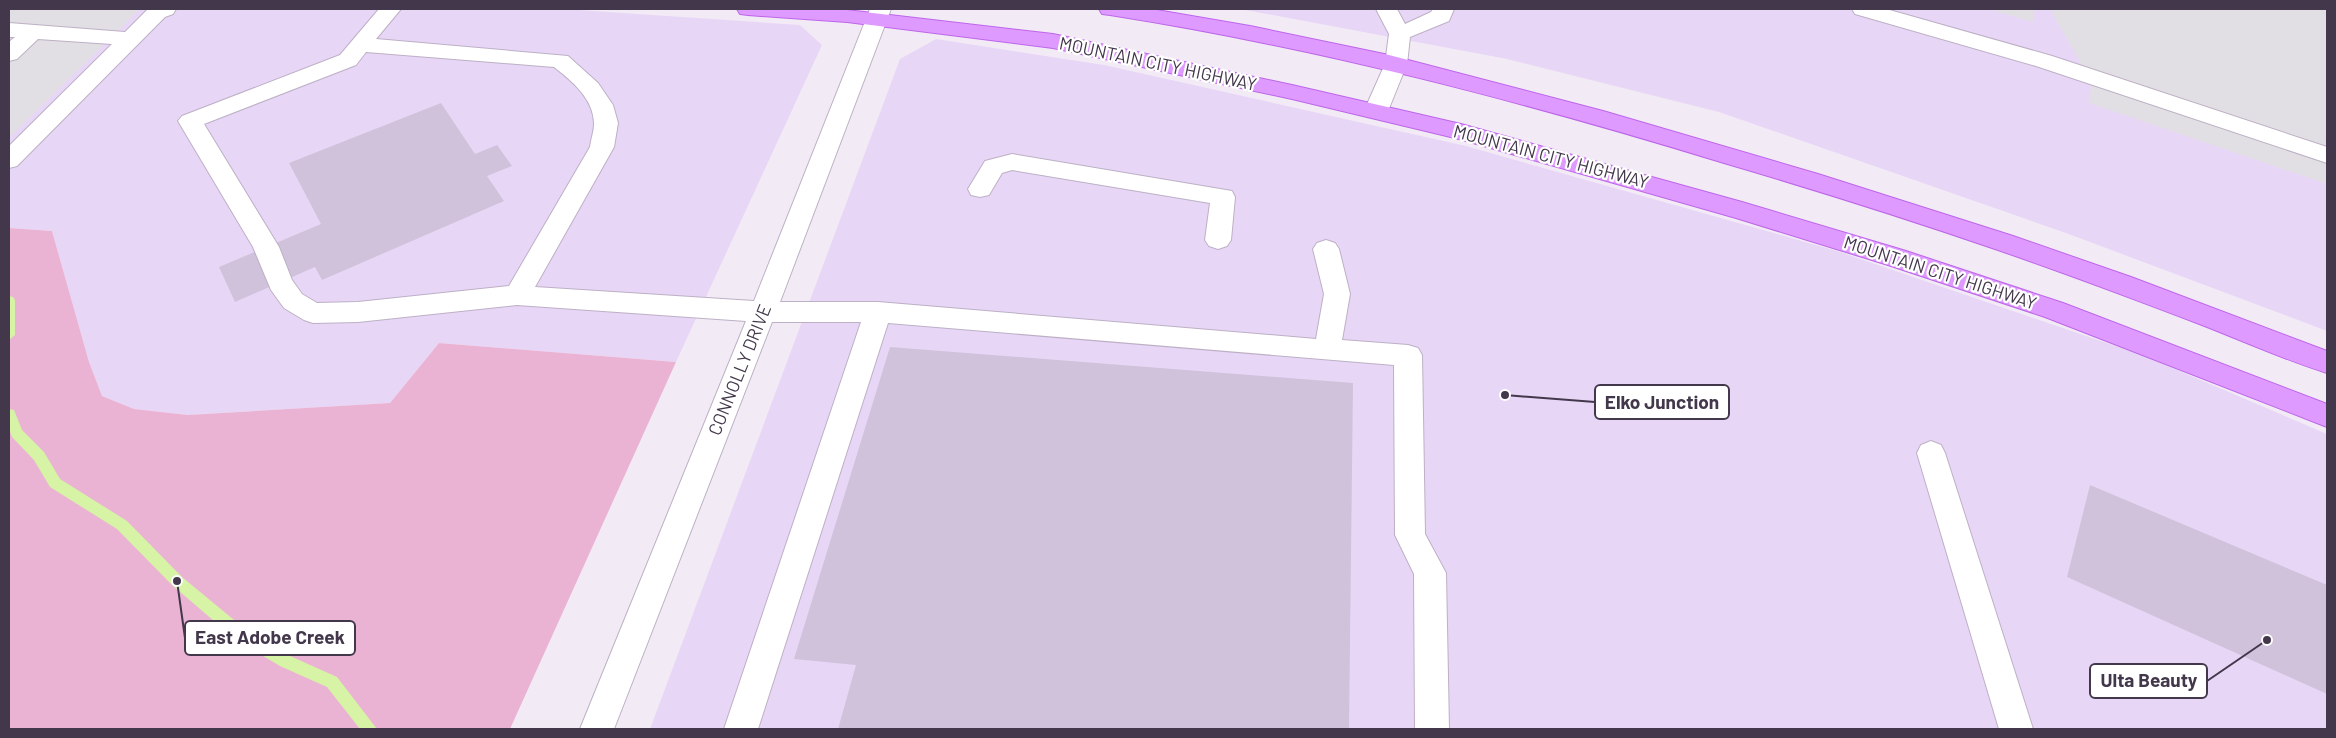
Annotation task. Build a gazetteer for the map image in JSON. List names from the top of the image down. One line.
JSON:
{"streets":{"main road":["MOUNTAIN CITY HIGHWAY"],"street":["CONNOLLY DRIVE"]},"crossings":[["MOUNTAIN CITY HIGHWAY","CONNOLLY DRIVE"]],"places":["Elko Junction","East Adobe Creek","Ulta Beauty"]}
